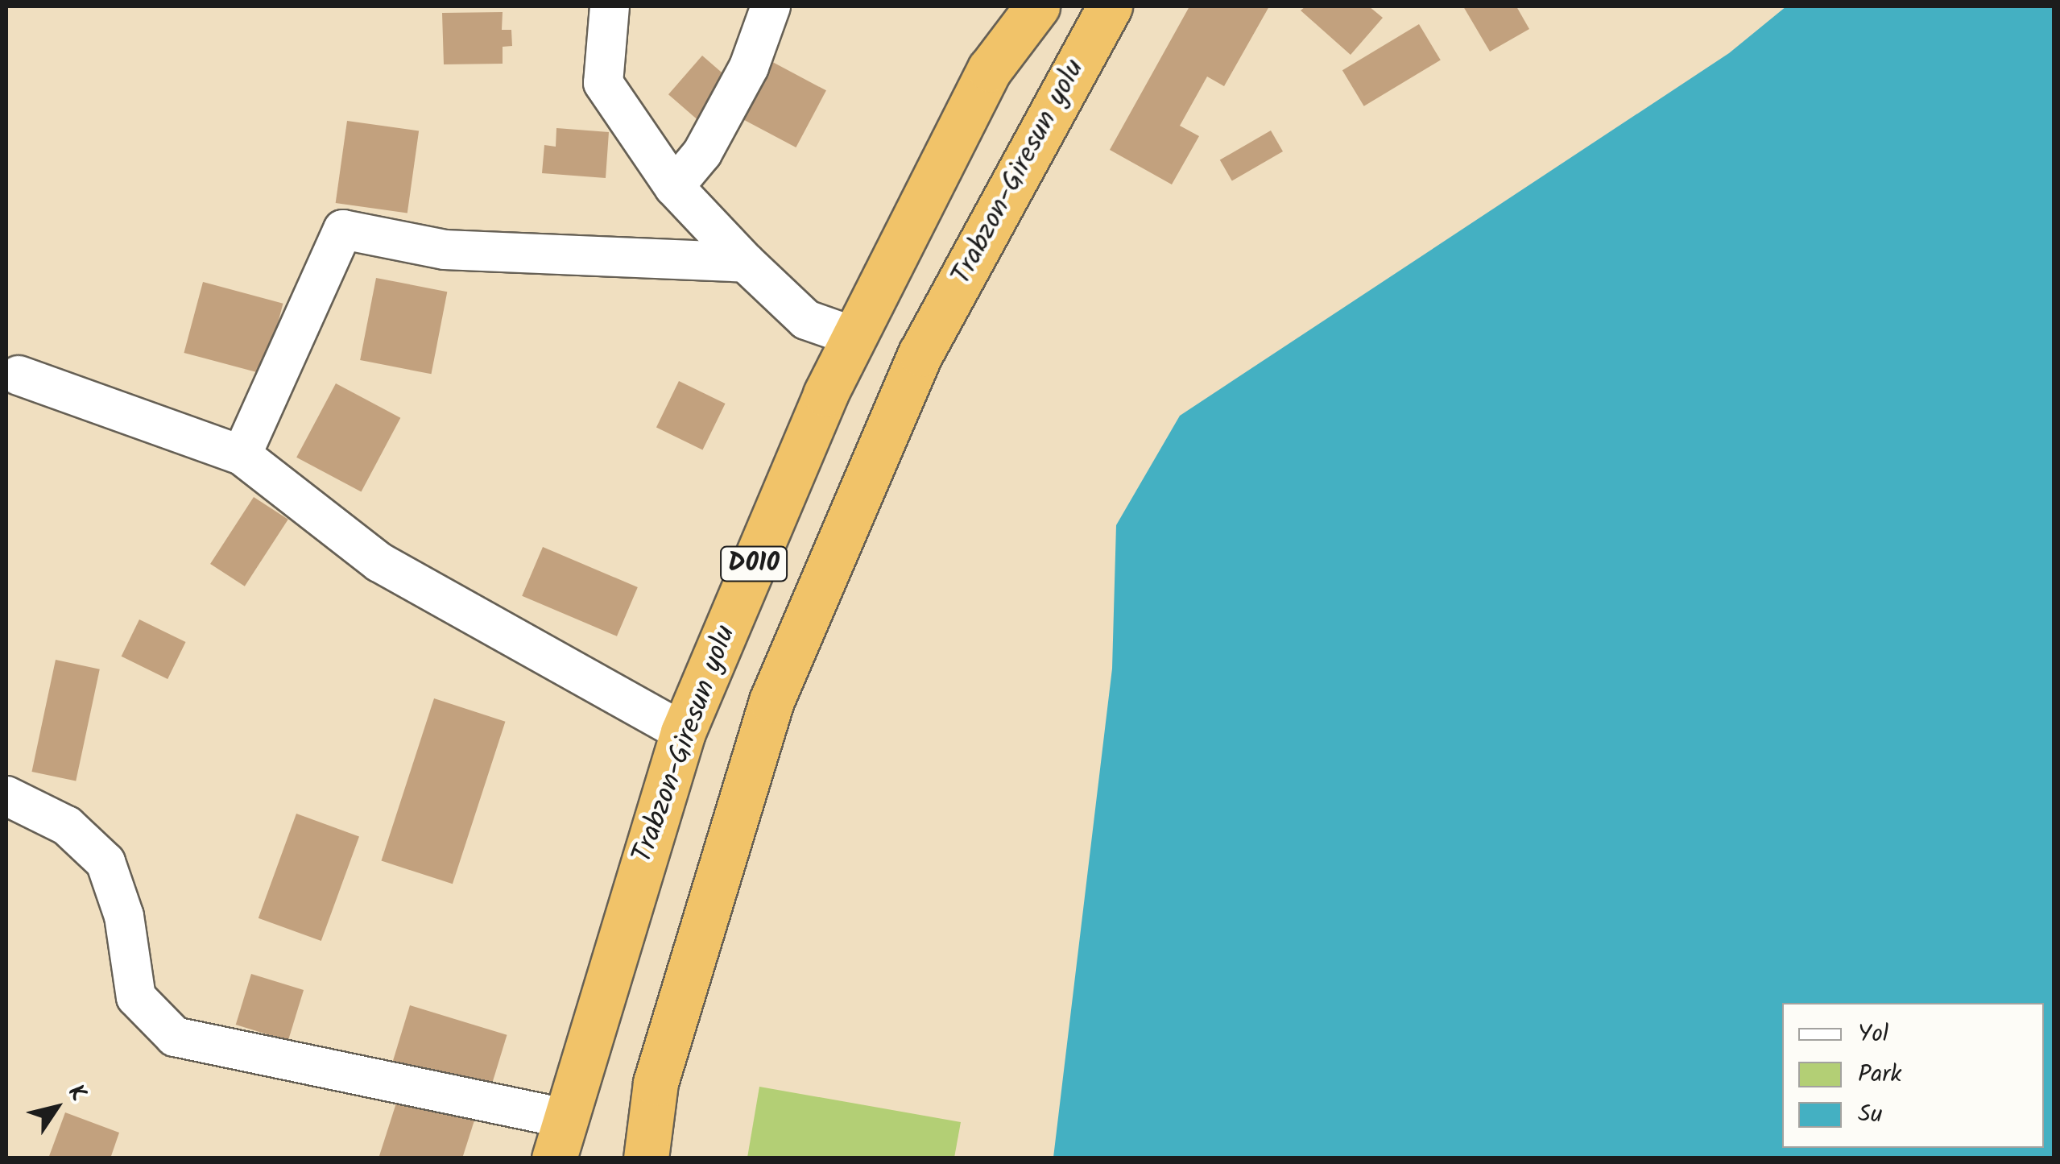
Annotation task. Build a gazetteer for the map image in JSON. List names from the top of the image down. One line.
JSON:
{"streets":{"highway":["Trabzon-Giresun yolu","D010"]},"legend":["Yol","Park","Su"],"north":"top right"}
